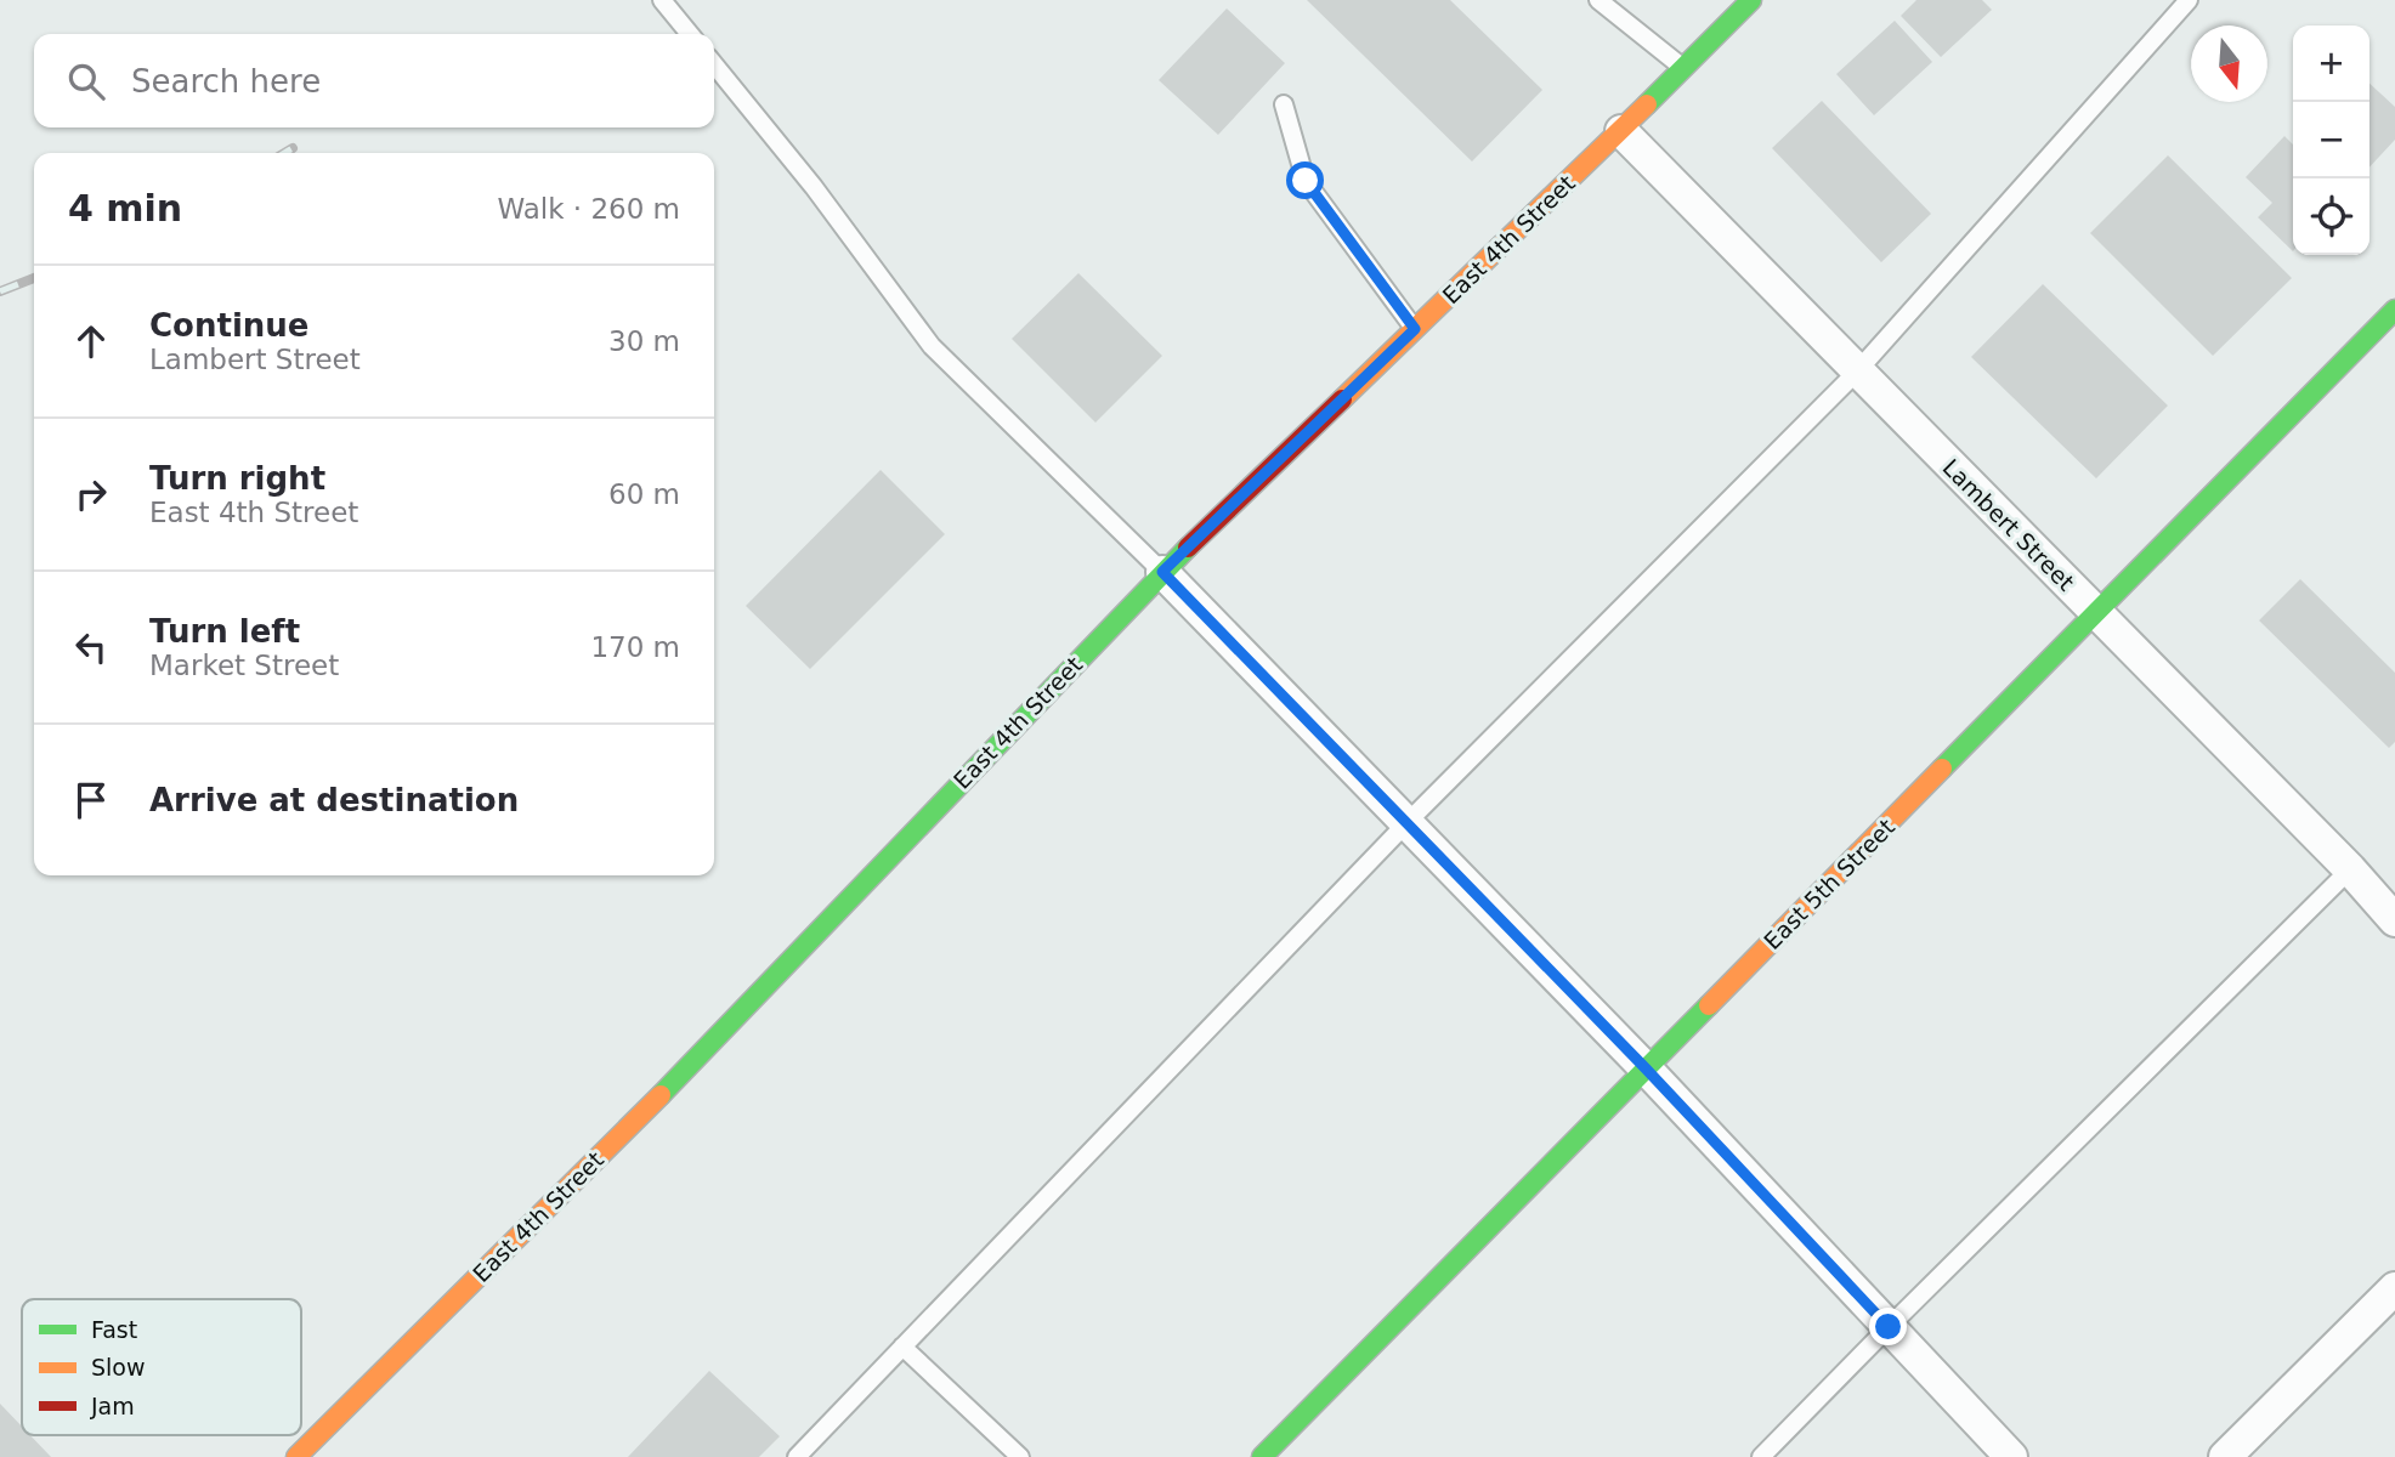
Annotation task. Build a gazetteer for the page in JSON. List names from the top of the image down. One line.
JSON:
{"streets":{"main road":["East 4th Street","East 5th Street"],"street":["Lambert Street"]},"crossings":[["East 4th Street","Lambert Street"],["Lambert Street","East 5th Street"]],"legend":["Fast","Slow","Jam"],"north":"bottom","page":{"map_buttons":["+","−"],"search":"Search here","heading":["4 min","Walk · 260 m"],"list":[["Continue","Lambert Street","30 m"],["Turn right","East 4th Street","60 m"],["Turn left","Market Street","170 m"],"Arrive at destination"]}}
